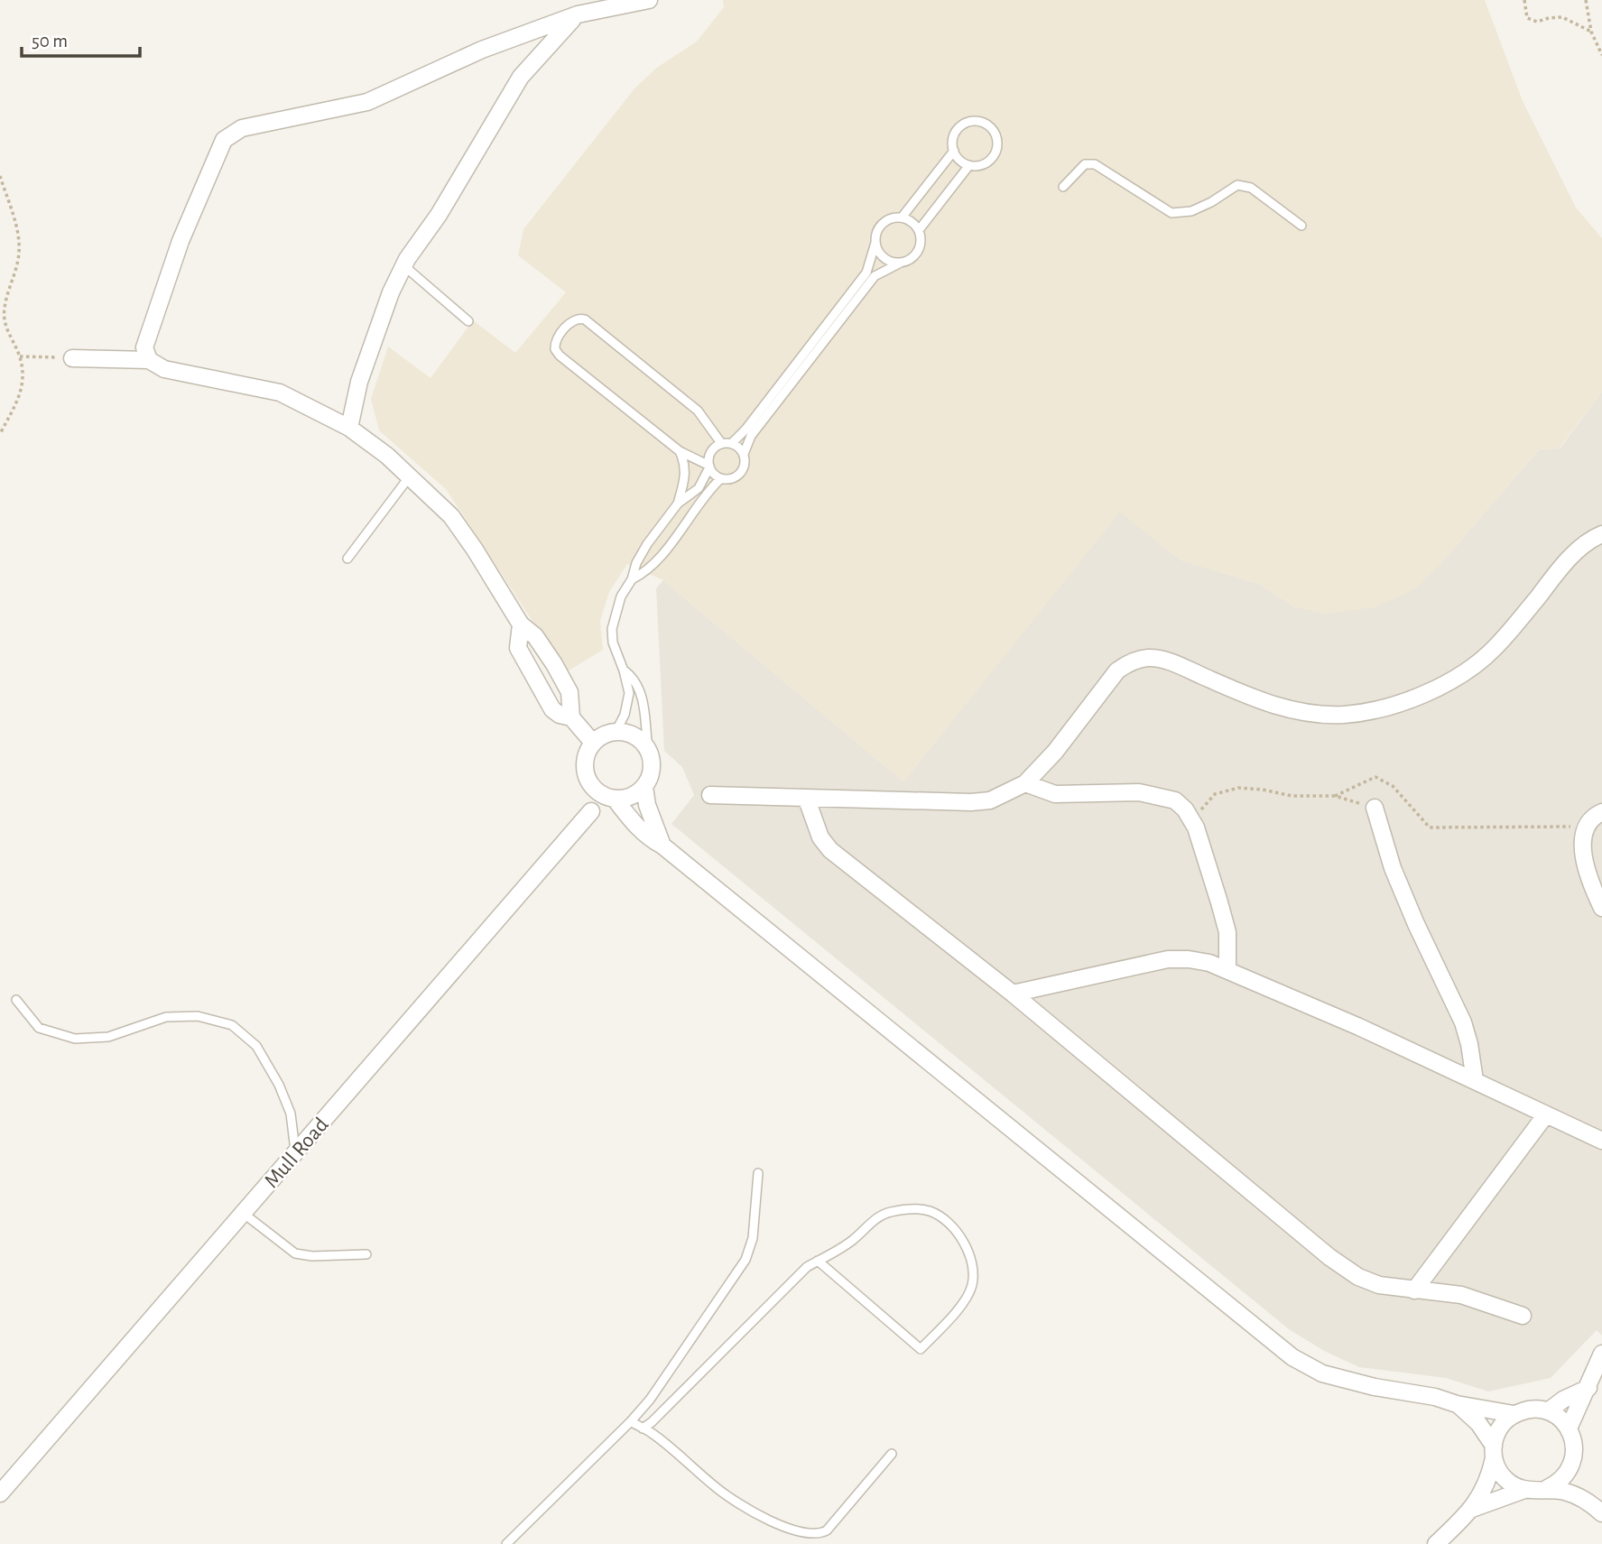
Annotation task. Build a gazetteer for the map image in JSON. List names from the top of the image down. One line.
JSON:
{"streets":{"street":["Mull Road"]},"scale_bar":"50 m"}
